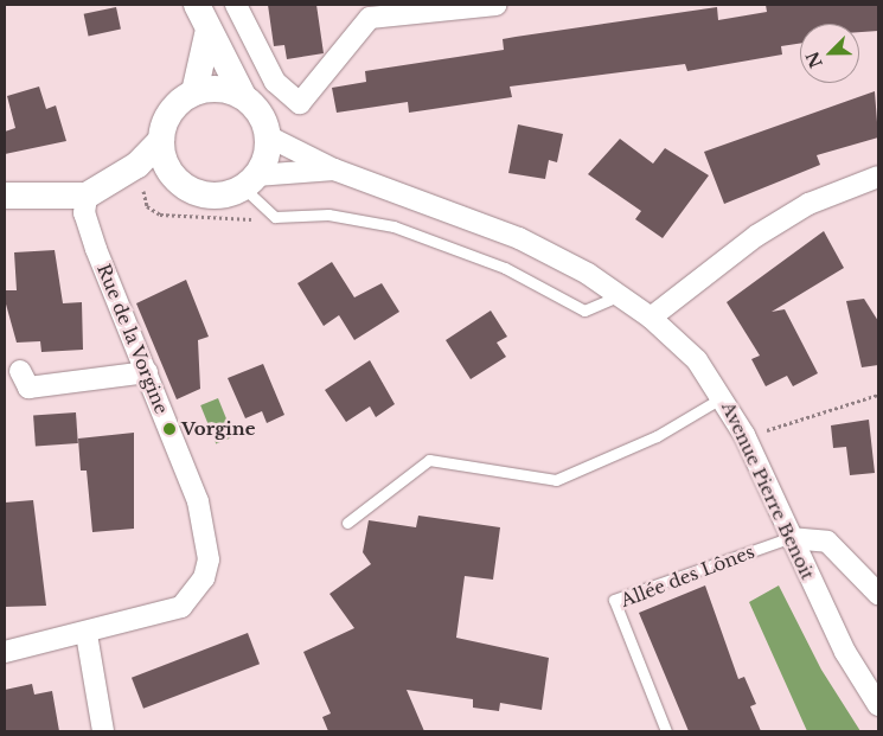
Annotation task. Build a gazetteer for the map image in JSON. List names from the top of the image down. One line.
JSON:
{"streets":{"street":["Rue de la Vorgine","Avenue Pierre Benoit"],"lane":["Allée des Lônes"]},"crossings":[["Avenue Pierre Benoit","Allée des Lônes"]],"places":["Vorgine"],"north":"bottom left"}
